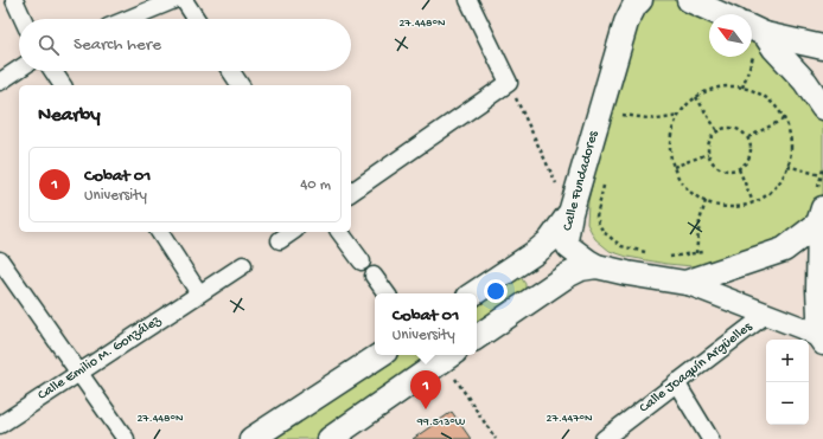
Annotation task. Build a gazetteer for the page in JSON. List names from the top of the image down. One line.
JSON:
{"streets":{"main road":["Calle Fundadores"],"street":["Calle Emilio M. González","Calle Joaquín Argüelles"]},"crossings":[["Calle Fundadores","Calle Joaquín Argüelles"]],"north":"top left","page":{"search":"Search here","heading":"Nearby","list":[{"mark":"1","name":"Cobat 01","note":"University","value":"40 m"}],"popup":["Cobat 01","University"],"map_buttons":["+","−"],"pins":"1"},"coordinates":["27.448°N","27.447°N","99.513°W"]}
